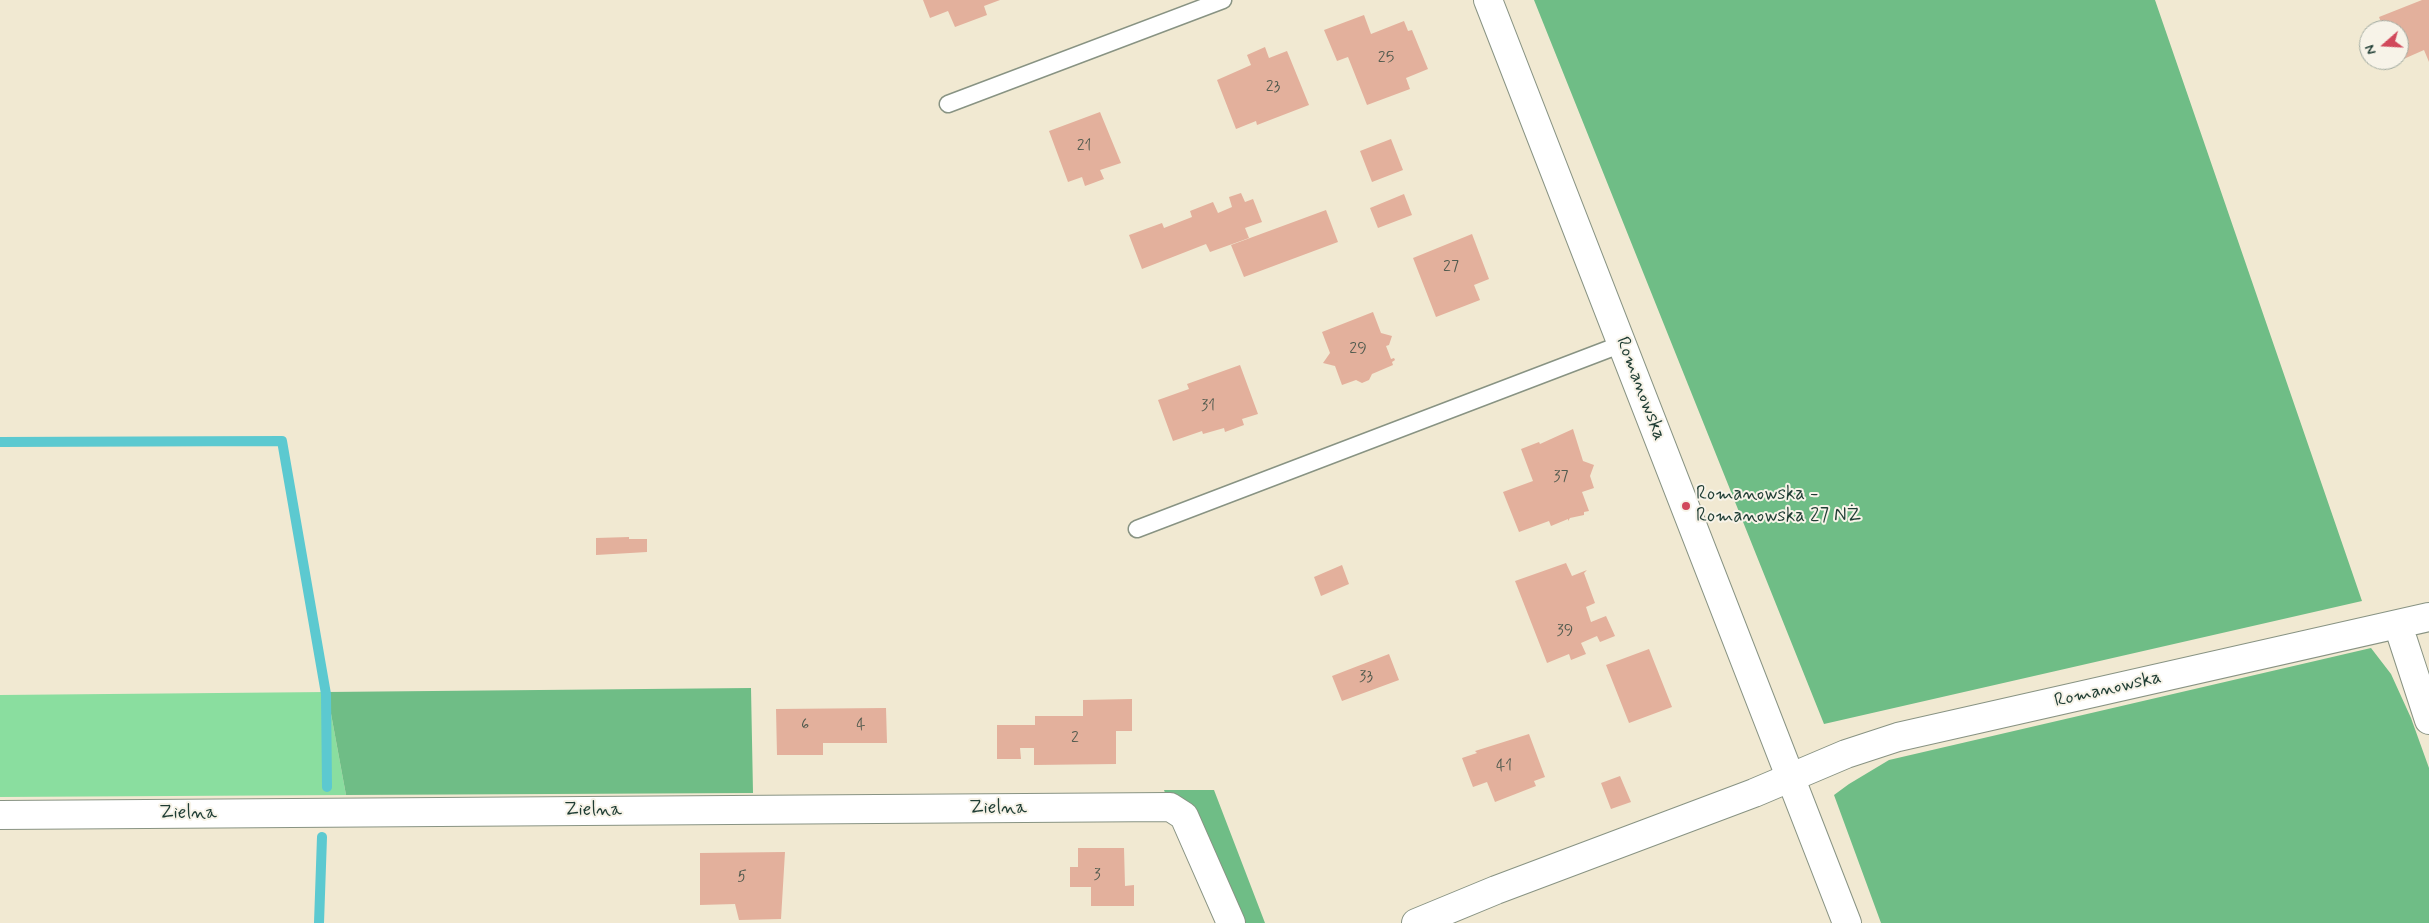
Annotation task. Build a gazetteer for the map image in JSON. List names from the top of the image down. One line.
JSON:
{"streets":{"street":["Romanowska","Zielna"]},"places":["Romanowska - Romanowska 27 NŻ"],"house_numbers":["25","23","21","27","29","31","37","39","33","6","4","2","41","3","5"],"north":"left"}
